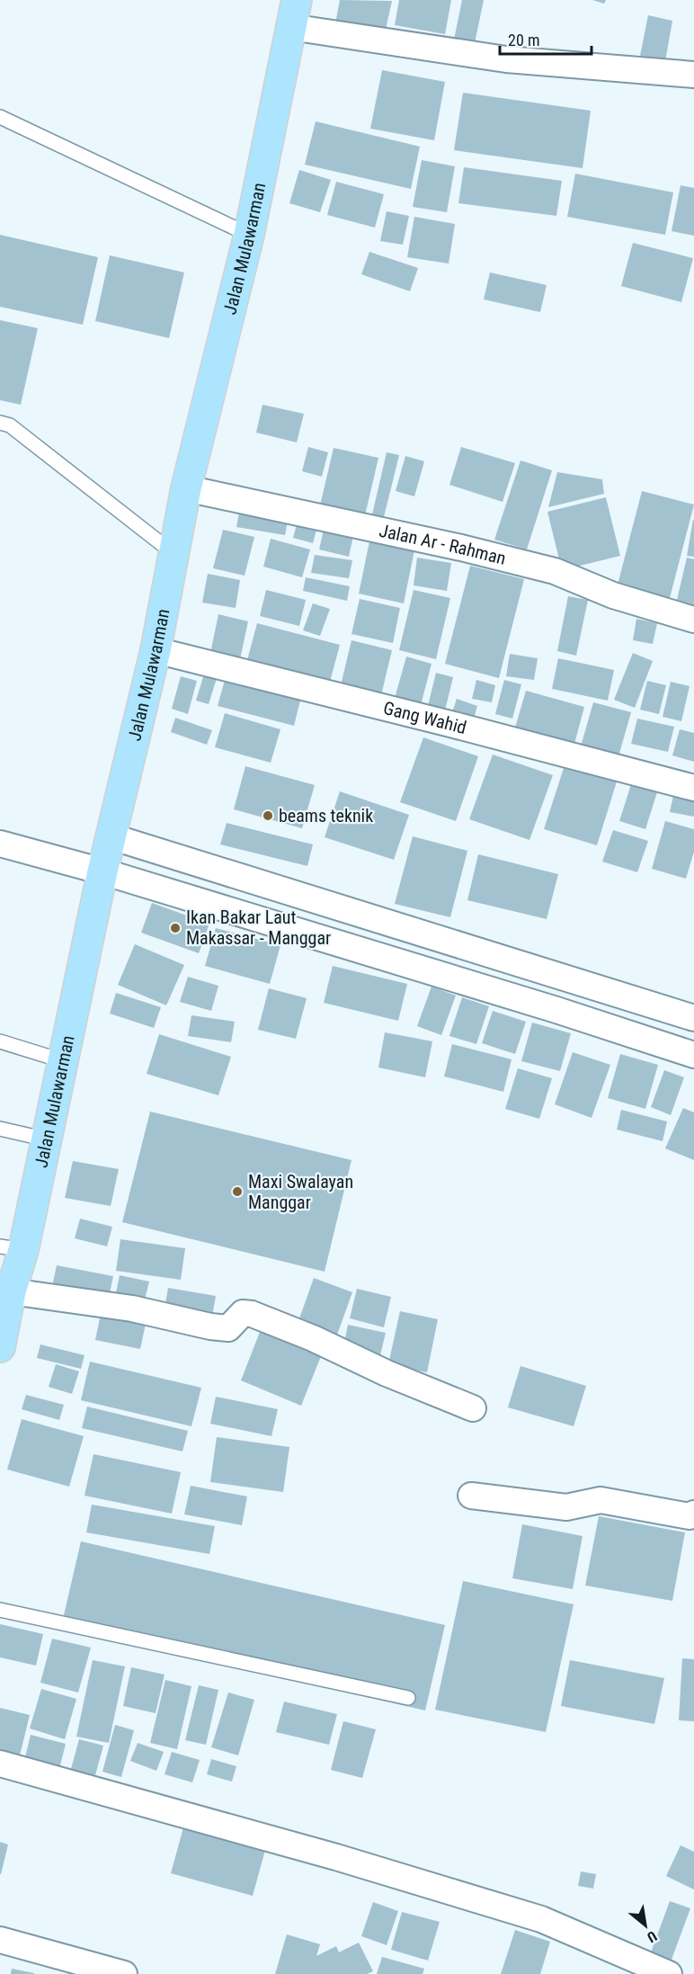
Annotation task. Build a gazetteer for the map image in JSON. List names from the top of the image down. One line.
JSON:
{"streets":{"main road":["Jalan Mulawarman"],"street":["Jalan Ar - Rahman","Gang Wahid"]},"crossings":[["Jalan Mulawarman","Jalan Ar - Rahman"],["Jalan Mulawarman","Gang Wahid"]],"places":["beams teknik","Ikan Bakar Laut Makassar - Manggar","Maxi Swalayan Manggar"],"scale_bar":"20 m","north":"bottom right"}
